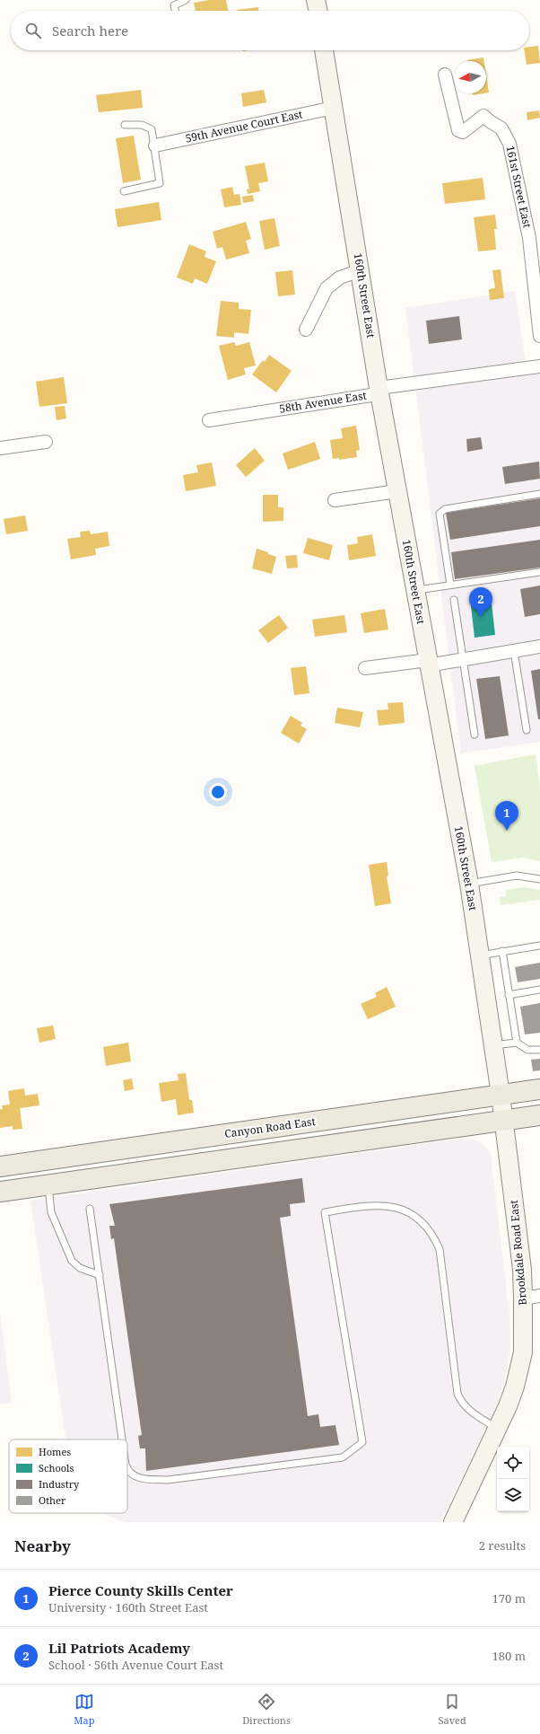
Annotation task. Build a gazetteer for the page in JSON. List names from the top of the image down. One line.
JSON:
{"streets":{"main road":["160th Street East","Canyon Road East","Brookdale Road East"],"street":["59th Avenue Court East","161st Street East","58th Avenue East"]},"crossings":[["59th Avenue Court East","160th Street East"],["160th Street East","58th Avenue East"],["160th Street East","Canyon Road East"],["160th Street East","Brookdale Road East"]],"legend":["Homes","Schools","Industry","Other"],"north":"left","page":{"search":"Search here","pins":["2","1"],"heading":["Nearby","2 results"],"list":[{"mark":"1","name":"Pierce County Skills Center","note":"University · 160th Street East","value":"170 m"},{"mark":"2","name":"Lil Patriots Academy","note":"School · 56th Avenue Court East","value":"180 m"}],"nav":["Map","Directions","Saved"]}}
